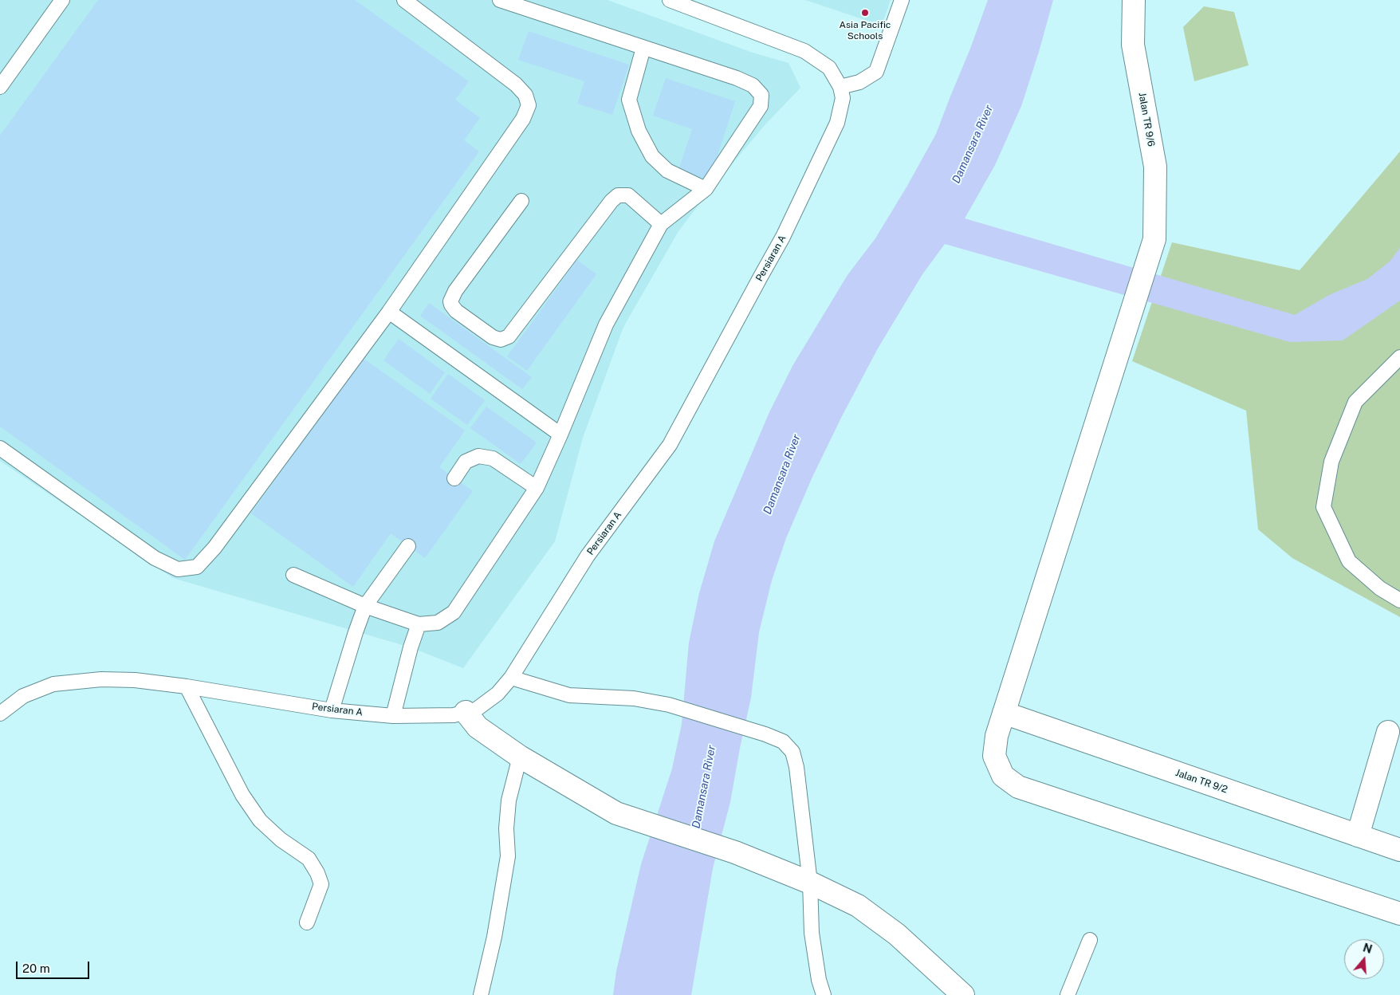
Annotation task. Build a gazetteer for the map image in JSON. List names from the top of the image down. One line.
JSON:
{"streets":{"street":["Jalan TR 9/6","Jalan TR 9/2"],"lane":["Persiaran A"]},"crossings":[["Jalan TR 9/6","Jalan TR 9/2"]],"water":["Damansara River"],"places":["Asia Pacific Schools"],"scale_bar":"20 m","north":"top"}
